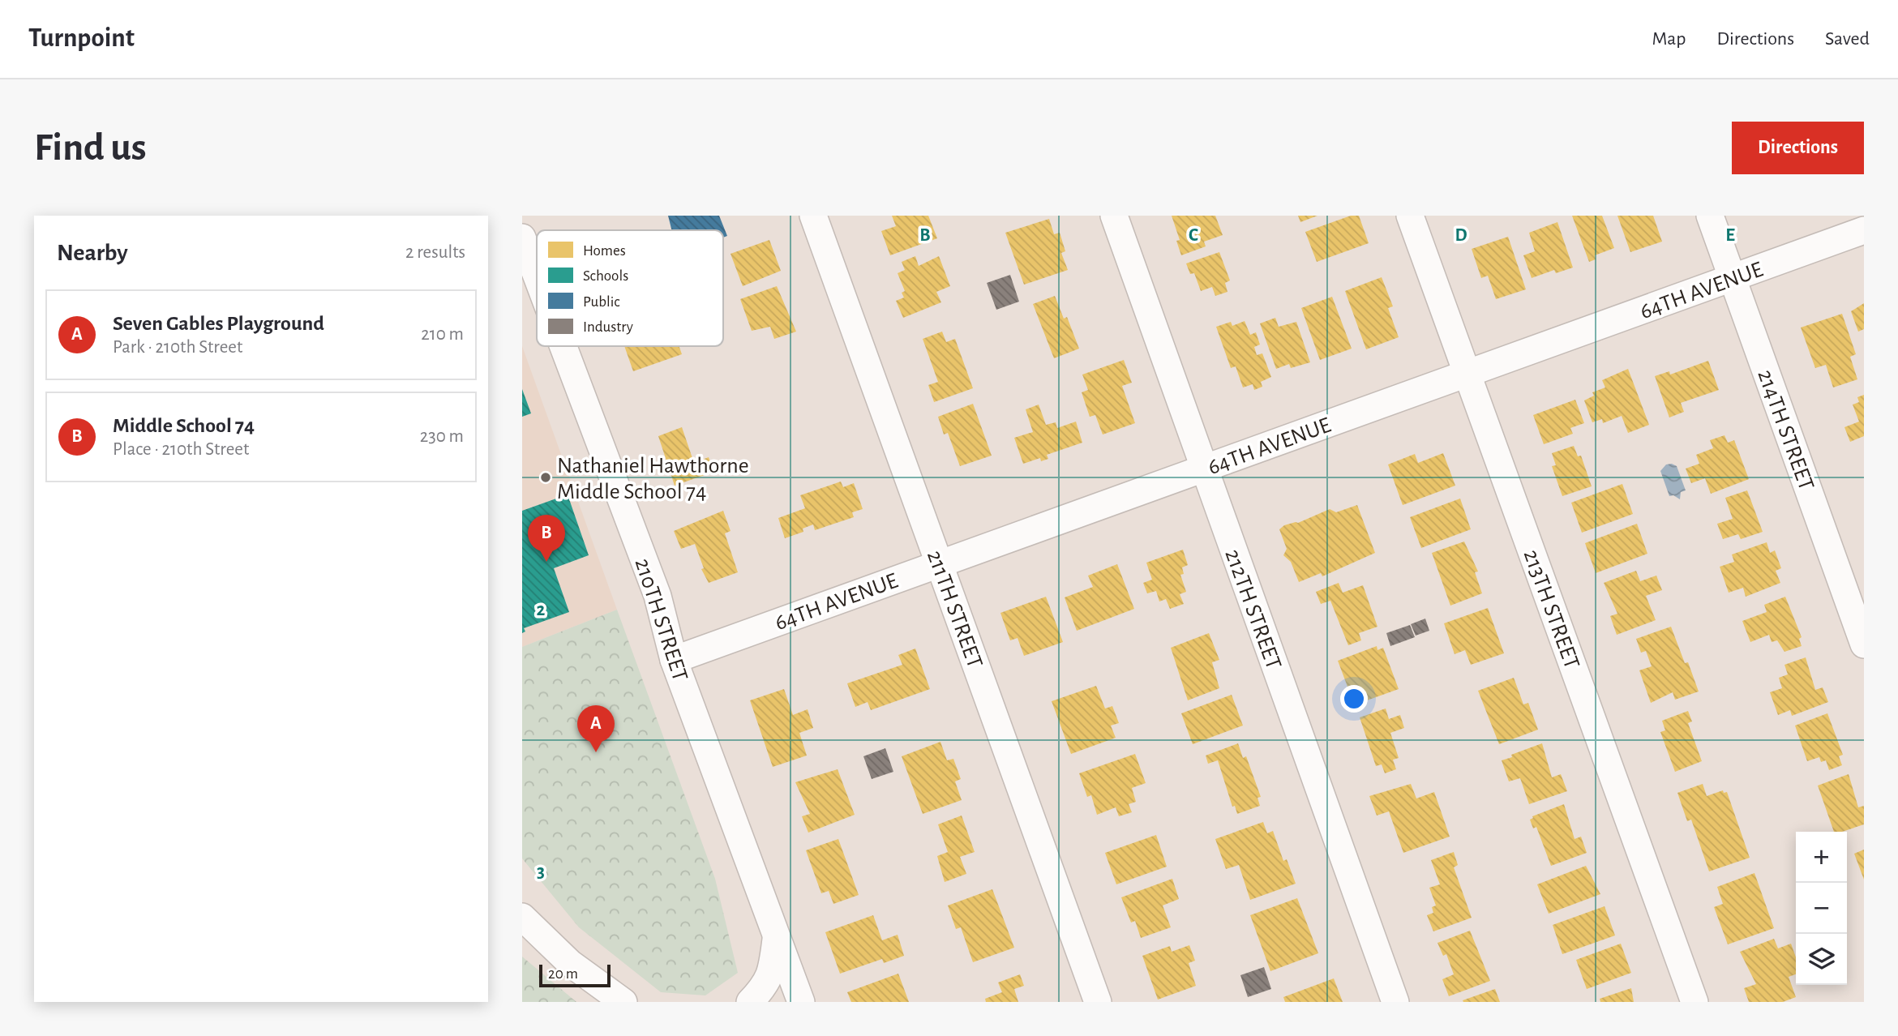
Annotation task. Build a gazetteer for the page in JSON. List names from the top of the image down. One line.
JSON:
{"streets":{"street":["64TH AVENUE","214TH STREET","211TH STREET","212TH STREET","213TH STREET","210TH STREET"]},"crossings":[["64TH AVENUE","214TH STREET"],["64TH AVENUE","211TH STREET"],["64TH AVENUE","212TH STREET"],["64TH AVENUE","213TH STREET"],["64TH AVENUE","210TH STREET"]],"places":["Nathaniel Hawthorne Middle School 74"],"legend":["Homes","Schools","Public","Industry"],"scale_bar":"20 m","page":{"header":"Turnpoint","nav":["Map","Directions","Saved"],"buttons":"Directions","title":"Find us","heading":["Nearby","2 results"],"list":[{"mark":"A","name":"Seven Gables Playground","note":"Park · 210th Street","value":"210 m"},{"mark":"B","name":"Middle School 74","note":"Place · 210th Street","value":"230 m"}],"pins":["B","A"],"map_buttons":["+","−"],"scale":"20 m"},"grid":{"columns":["B","C","D","E"],"rows":["2","3"]}}
